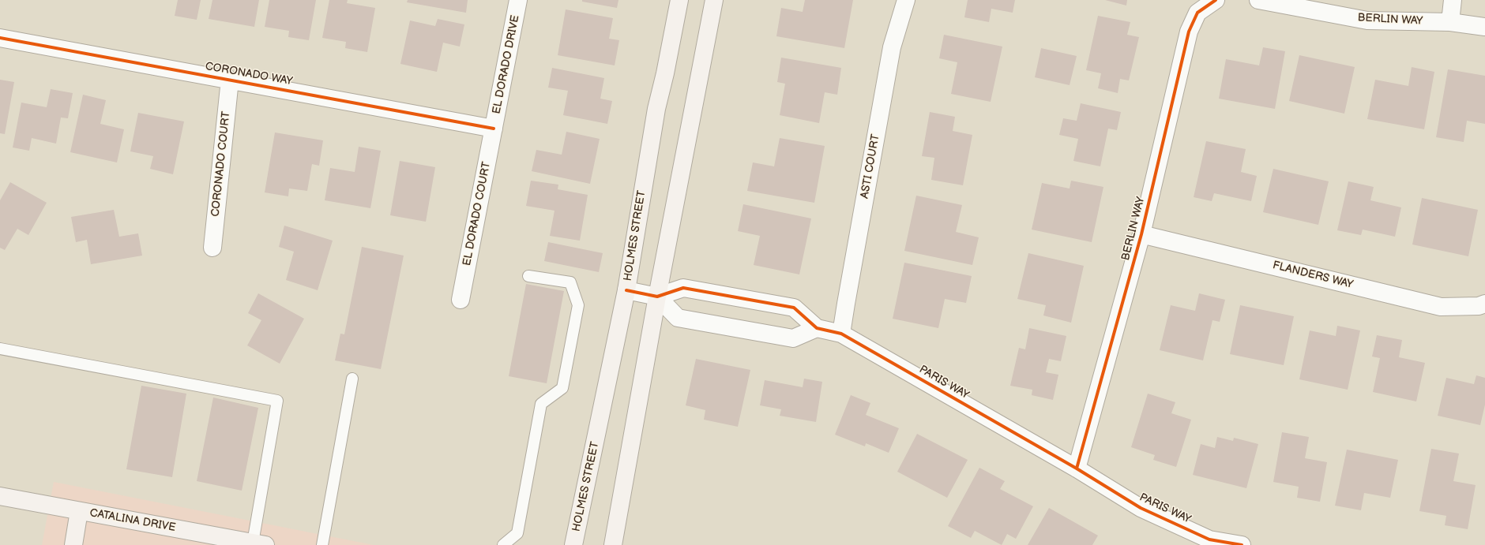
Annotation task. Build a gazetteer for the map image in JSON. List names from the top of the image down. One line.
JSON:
{"streets":{"main road":["HOLMES STREET","CATALINA DRIVE"],"street":["BERLIN WAY","EL DORADO DRIVE","CORONADO WAY","CORONADO COURT","ASTI COURT","EL DORADO COURT","FLANDERS WAY","PARIS WAY"]},"crossings":[["BERLIN WAY","FLANDERS WAY"],["BERLIN WAY","PARIS WAY"],["EL DORADO DRIVE","CORONADO WAY"],["EL DORADO DRIVE","EL DORADO COURT"],["CORONADO WAY","CORONADO COURT"],["CORONADO WAY","EL DORADO COURT"],["ASTI COURT","PARIS WAY"]]}
